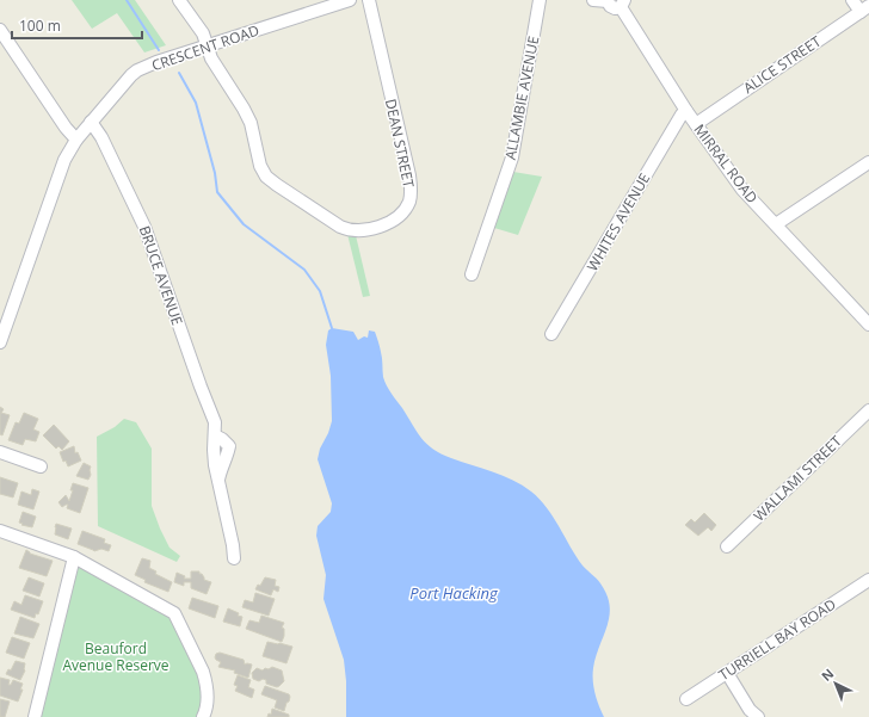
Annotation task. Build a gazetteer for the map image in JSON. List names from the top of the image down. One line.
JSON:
{"streets":{"street":["CRESCENT ROAD","ALICE STREET","ALLAMBIE AVENUE","DEAN STREET","MIRRAL ROAD","WHITES AVENUE","BRUCE AVENUE","WALLAMI STREET","TURRIELL BAY ROAD"]},"crossings":[["CRESCENT ROAD","DEAN STREET"],["CRESCENT ROAD","BRUCE AVENUE"],["ALICE STREET","MIRRAL ROAD"],["MIRRAL ROAD","WHITES AVENUE"]],"water":["Port Hacking"],"parks":["Beauford Avenue Reserve"],"scale_bar":"100 m","north":"top left"}
